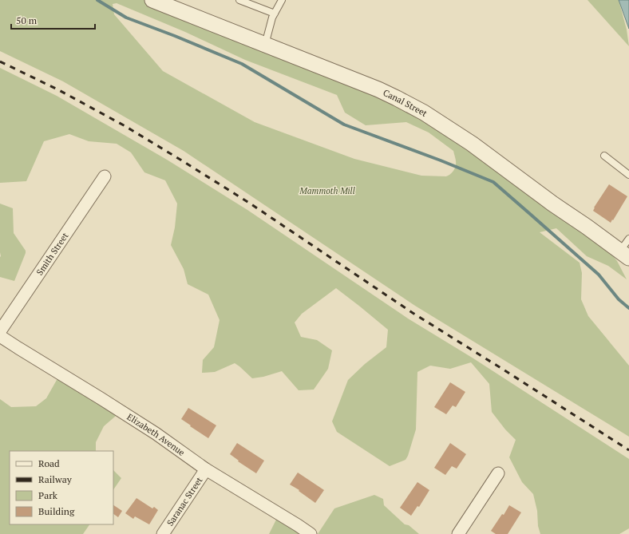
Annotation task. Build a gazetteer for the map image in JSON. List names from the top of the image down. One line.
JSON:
{"streets":{"street":["Canal Street","Smith Street","Elizabeth Avenue","Saranac Street"]},"crossings":[["Elizabeth Avenue","Saranac Street"]],"parks":["Mammoth Mill"],"legend":["Road","Railway","Park","Building"],"scale_bar":"50 m"}
